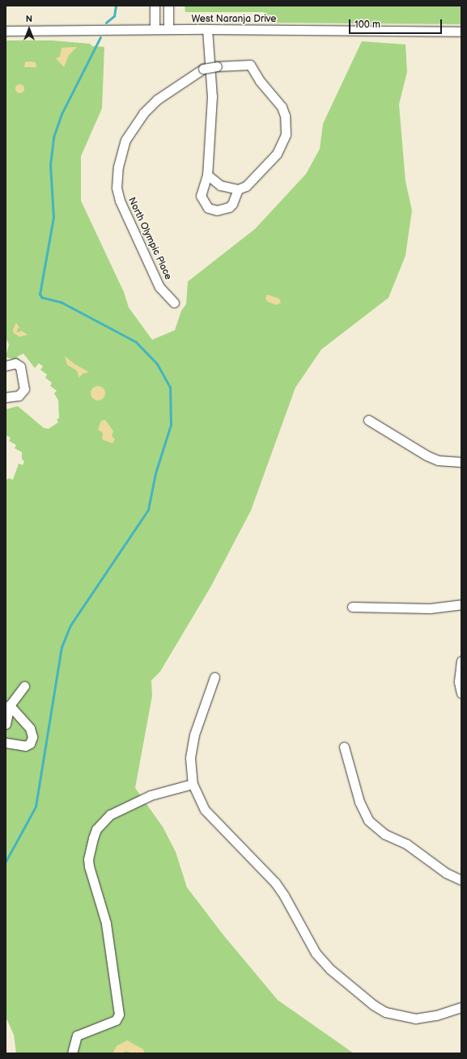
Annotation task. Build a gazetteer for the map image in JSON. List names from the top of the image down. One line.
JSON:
{"streets":{"street":["West Naranja Drive","North Olympic Place"]},"scale_bar":"100 m","north":"top"}
